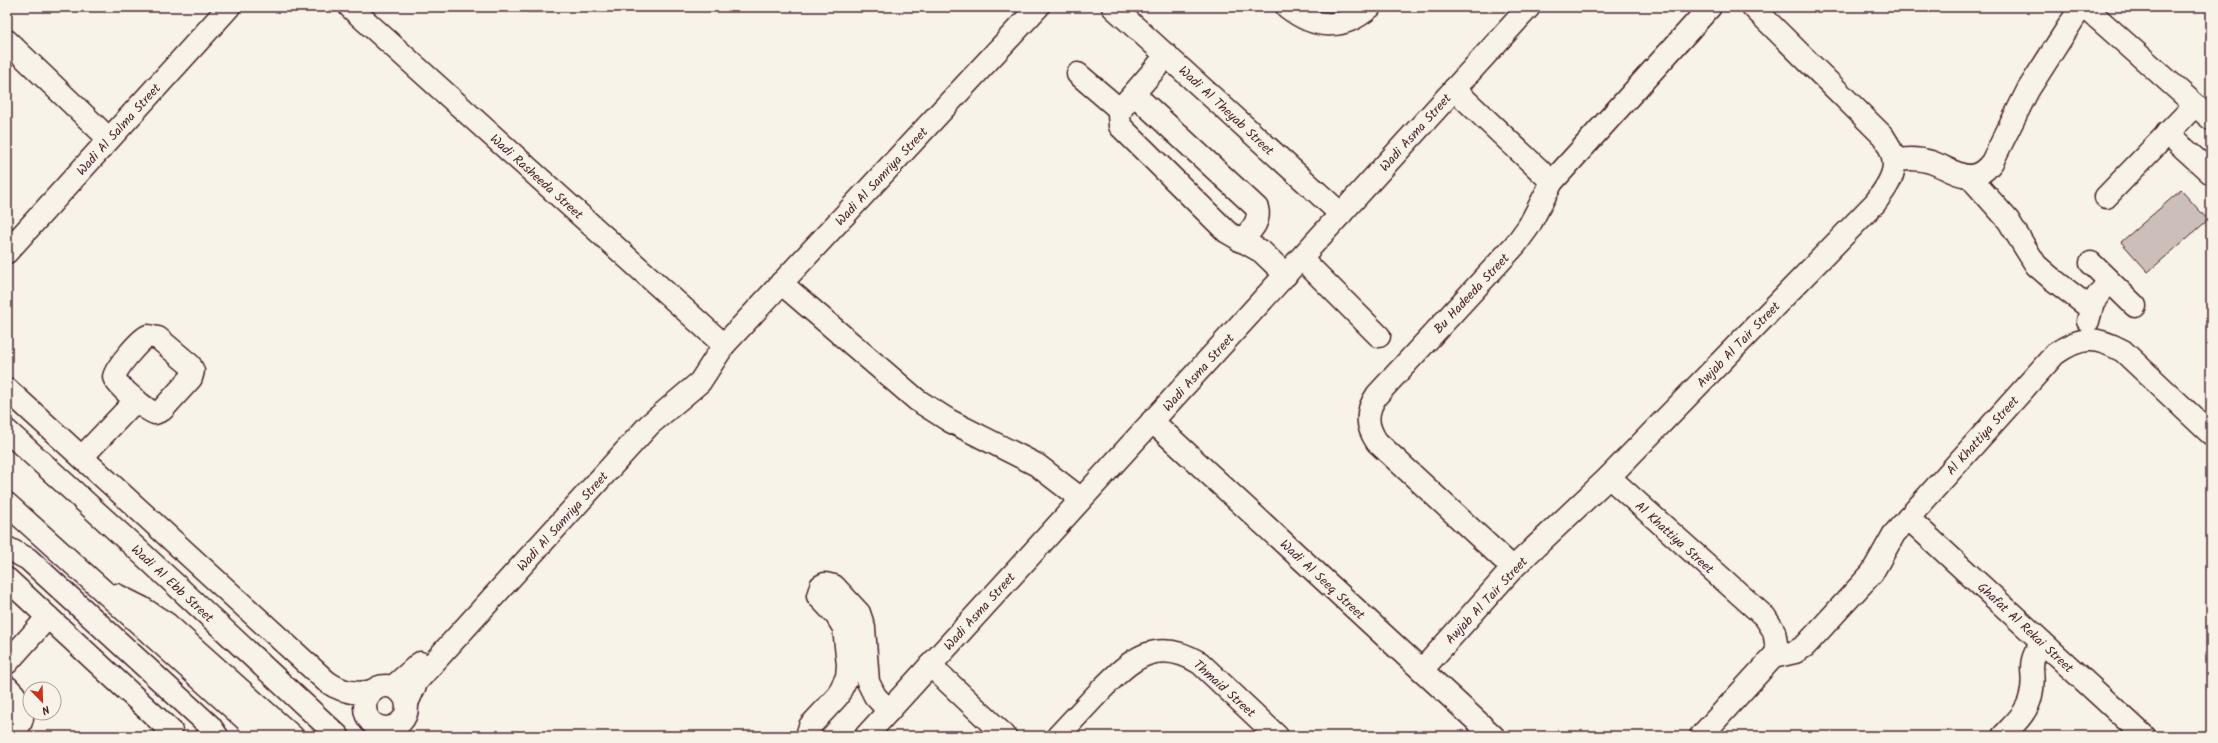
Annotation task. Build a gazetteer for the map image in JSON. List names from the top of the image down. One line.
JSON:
{"streets":{"street":["Wadi Al Theyab Street","Wadi Al Salma Street","Wadi Asma Street","Wadi Rasheeda Street","Wadi Al Samriya Street","Bu Hadeeda Street","Awjab Al Tair Street","Al Khattiya Street","Wadi Al Seeq Street","Wadi Al Ebb Street","Ghafat Al Rekai Street","Thmaid Street"]},"crossings":[["Wadi Al Theyab Street","Wadi Asma Street"],["Wadi Asma Street","Wadi Al Seeq Street"],["Wadi Rasheeda Street","Wadi Al Samriya Street"],["Bu Hadeeda Street","Awjab Al Tair Street"],["Awjab Al Tair Street","Al Khattiya Street"],["Awjab Al Tair Street","Wadi Al Seeq Street"],["Al Khattiya Street","Ghafat Al Rekai Street"]],"north":"bottom right"}
